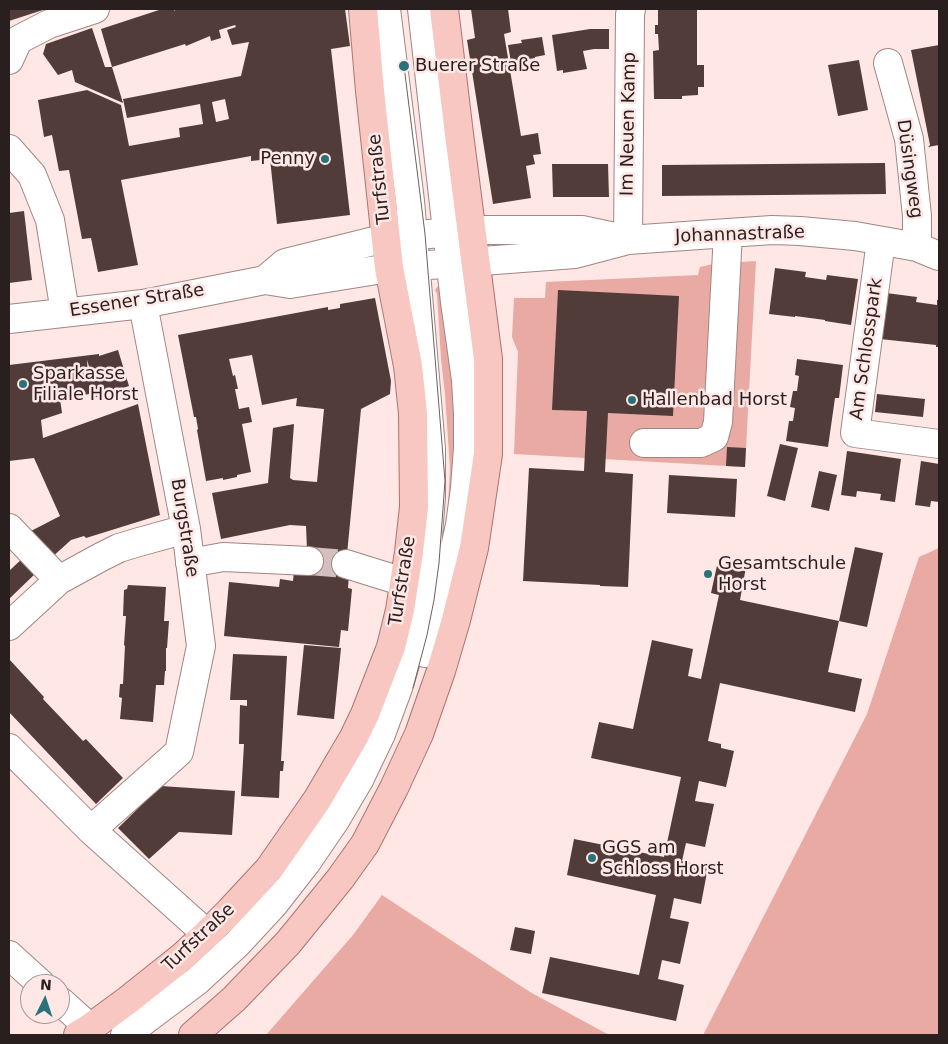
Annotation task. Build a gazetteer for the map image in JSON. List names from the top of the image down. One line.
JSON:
{"streets":{"main road":["Turfstraße"],"street":["Im Neuen Kamp","Düsingweg","Johannastraße","Essener Straße","Am Schlosspark","Burgstraße"]},"crossings":[["Im Neuen Kamp","Johannastraße"],["Düsingweg","Johannastraße"],["Turfstraße","Johannastraße"],["Turfstraße","Essener Straße"],["Johannastraße","Essener Straße"],["Johannastraße","Am Schlosspark"],["Essener Straße","Burgstraße"]],"places":["Buerer Straße","Penny","Sparkasse Filiale Horst","Hallenbad Horst","Gesamtschule Horst","GGS am Schloss Horst"],"north":"top"}
